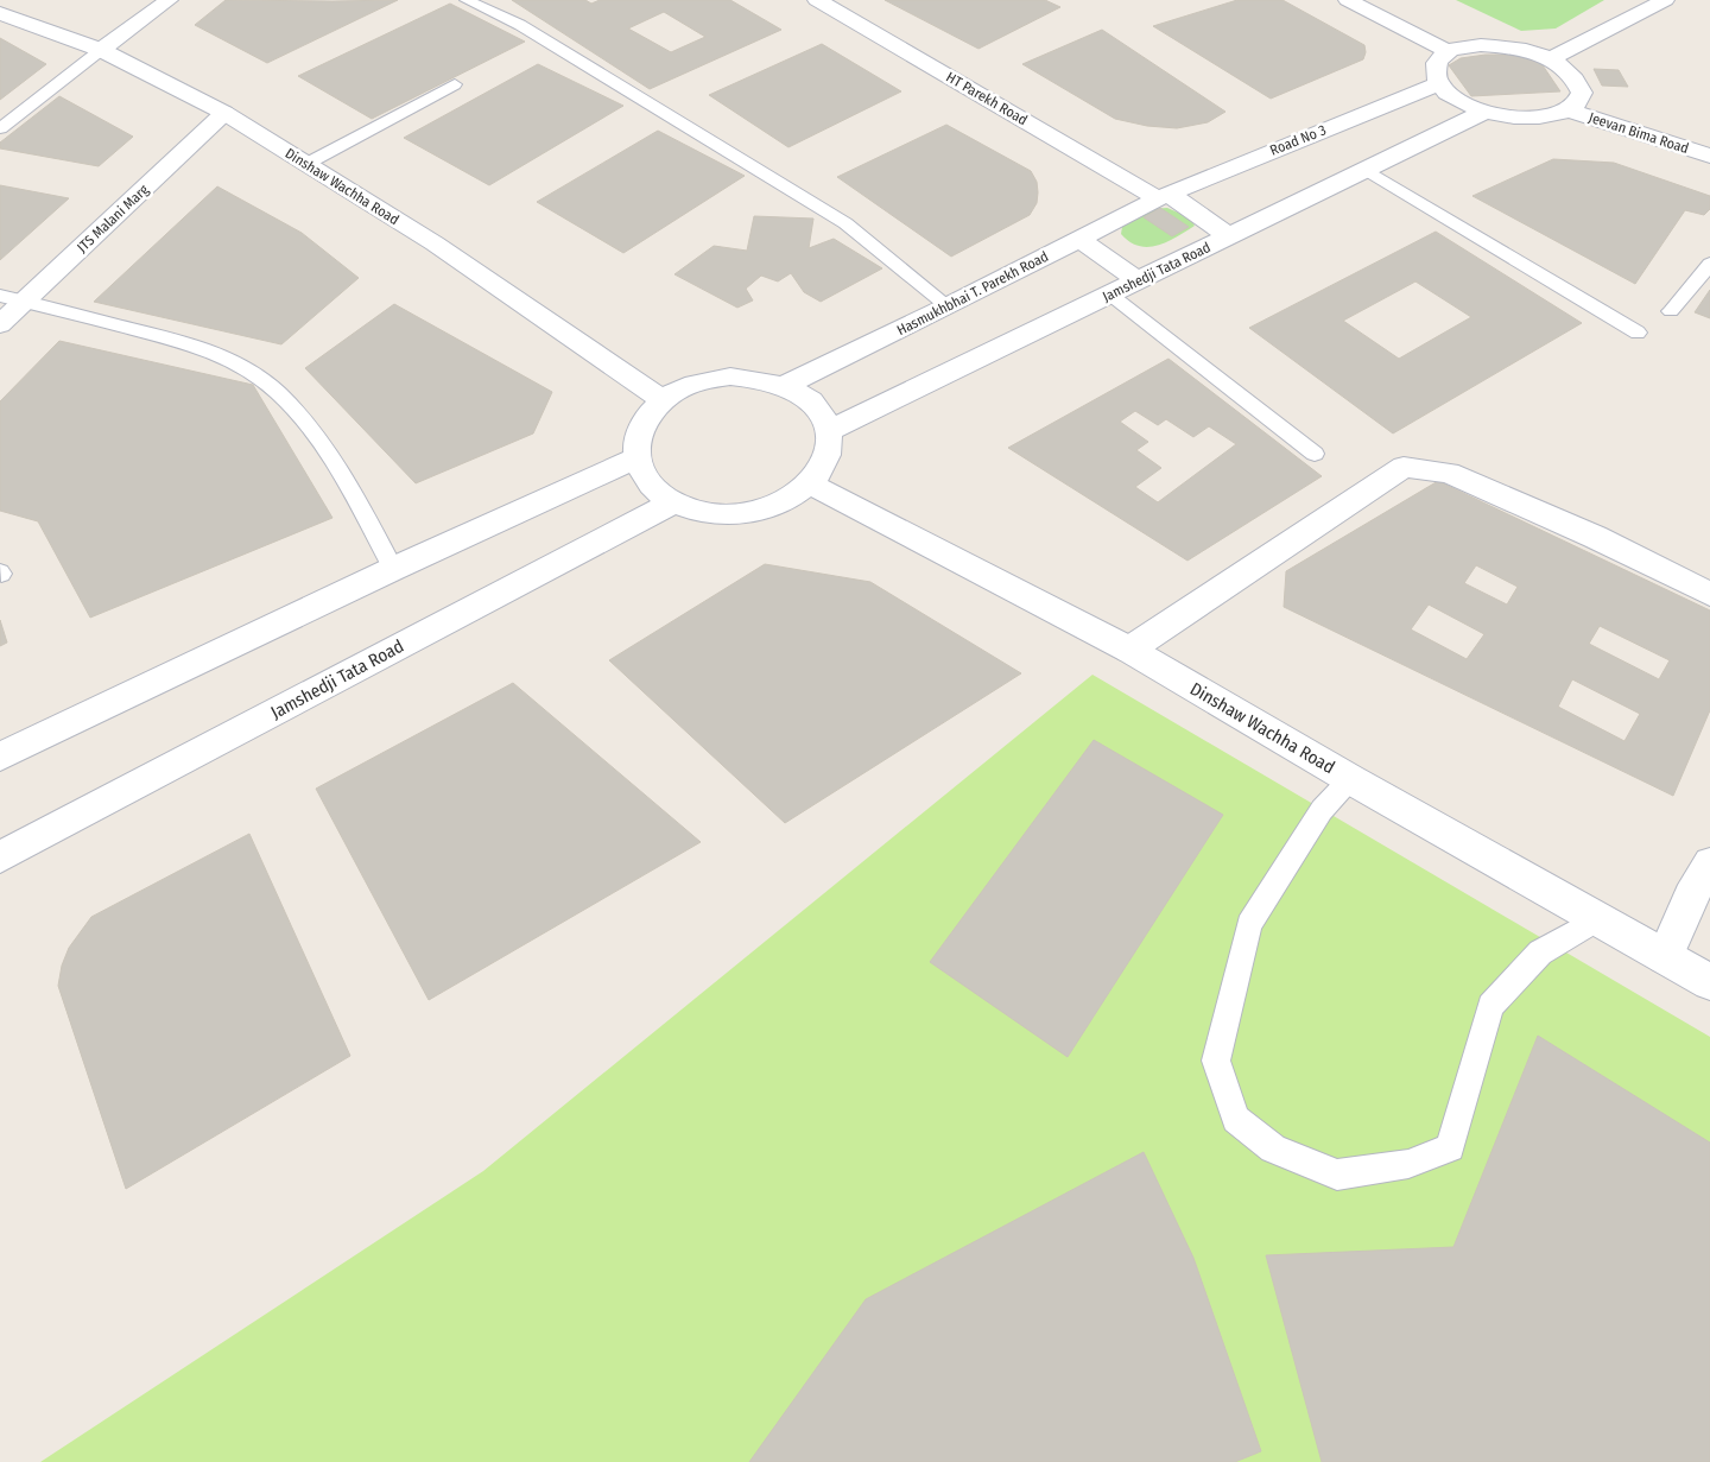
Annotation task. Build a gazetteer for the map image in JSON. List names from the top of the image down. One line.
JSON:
{"streets":{"street":["HT Parekh Road","Jeevan Bima Road","Road No 3","Dinshaw Wachha Road","JTS Malani Marg","Jamshedji Tata Road","Hasmukhbhai T. Parekh Road"]},"crossings":[["HT Parekh Road","Road No 3"],["HT Parekh Road","Jamshedji Tata Road"],["HT Parekh Road","Hasmukhbhai T. Parekh Road"],["Road No 3","Hasmukhbhai T. Parekh Road"],["Dinshaw Wachha Road","JTS Malani Marg"],["Dinshaw Wachha Road","Jamshedji Tata Road"],["Dinshaw Wachha Road","Hasmukhbhai T. Parekh Road"],["Jamshedji Tata Road","Hasmukhbhai T. Parekh Road"]]}
